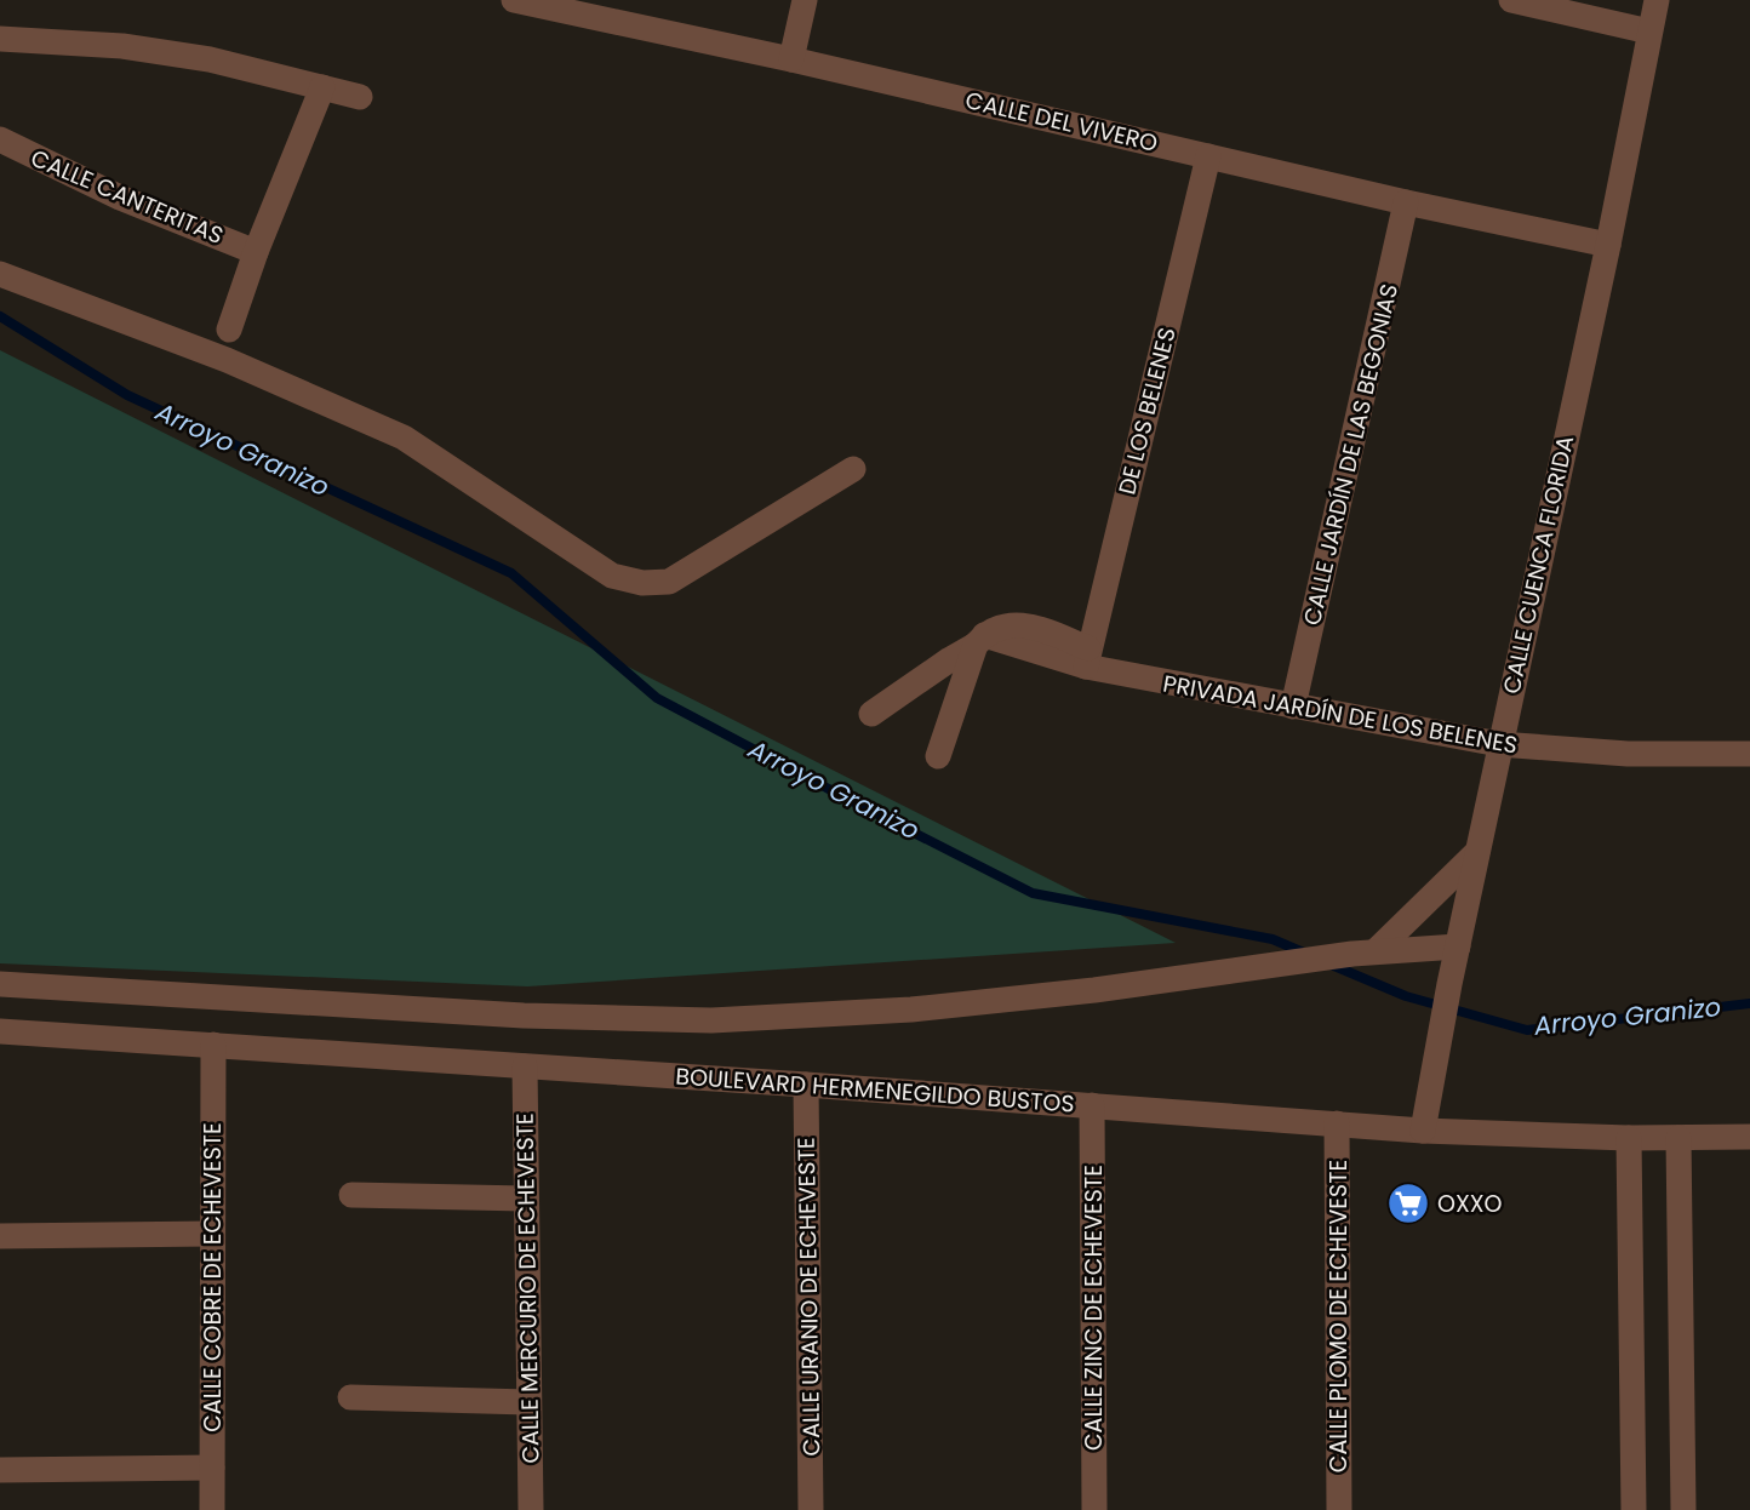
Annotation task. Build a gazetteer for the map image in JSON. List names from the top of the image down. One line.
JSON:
{"streets":{"street":["CALLE DEL VIVERO","CALLE CANTERITAS","DE LOS BELENES","CALLE JARDÍN DE LAS BEGONIAS","CALLE CUENCA FLORIDA","PRIVADA JARDÍN DE LOS BELENES","BOULEVARD HERMENEGILDO BUSTOS","CALLE COBRE DE ECHEVESTE","CALLE MERCURIO DE ECHEVESTE","CALLE URANIO DE ECHEVESTE","CALLE ZINC DE ECHEVESTE","CALLE PLOMO DE ECHEVESTE"]},"crossings":[["CALLE DEL VIVERO","DE LOS BELENES"],["CALLE DEL VIVERO","CALLE JARDÍN DE LAS BEGONIAS"],["CALLE DEL VIVERO","CALLE CUENCA FLORIDA"],["DE LOS BELENES","PRIVADA JARDÍN DE LOS BELENES"],["CALLE JARDÍN DE LAS BEGONIAS","PRIVADA JARDÍN DE LOS BELENES"],["CALLE CUENCA FLORIDA","PRIVADA JARDÍN DE LOS BELENES"],["CALLE CUENCA FLORIDA","BOULEVARD HERMENEGILDO BUSTOS"],["BOULEVARD HERMENEGILDO BUSTOS","CALLE COBRE DE ECHEVESTE"],["BOULEVARD HERMENEGILDO BUSTOS","CALLE MERCURIO DE ECHEVESTE"],["BOULEVARD HERMENEGILDO BUSTOS","CALLE URANIO DE ECHEVESTE"],["BOULEVARD HERMENEGILDO BUSTOS","CALLE ZINC DE ECHEVESTE"],["BOULEVARD HERMENEGILDO BUSTOS","CALLE PLOMO DE ECHEVESTE"]],"water":["Arroyo Granizo"],"places":{"supermarket":["OXXO"]}}
